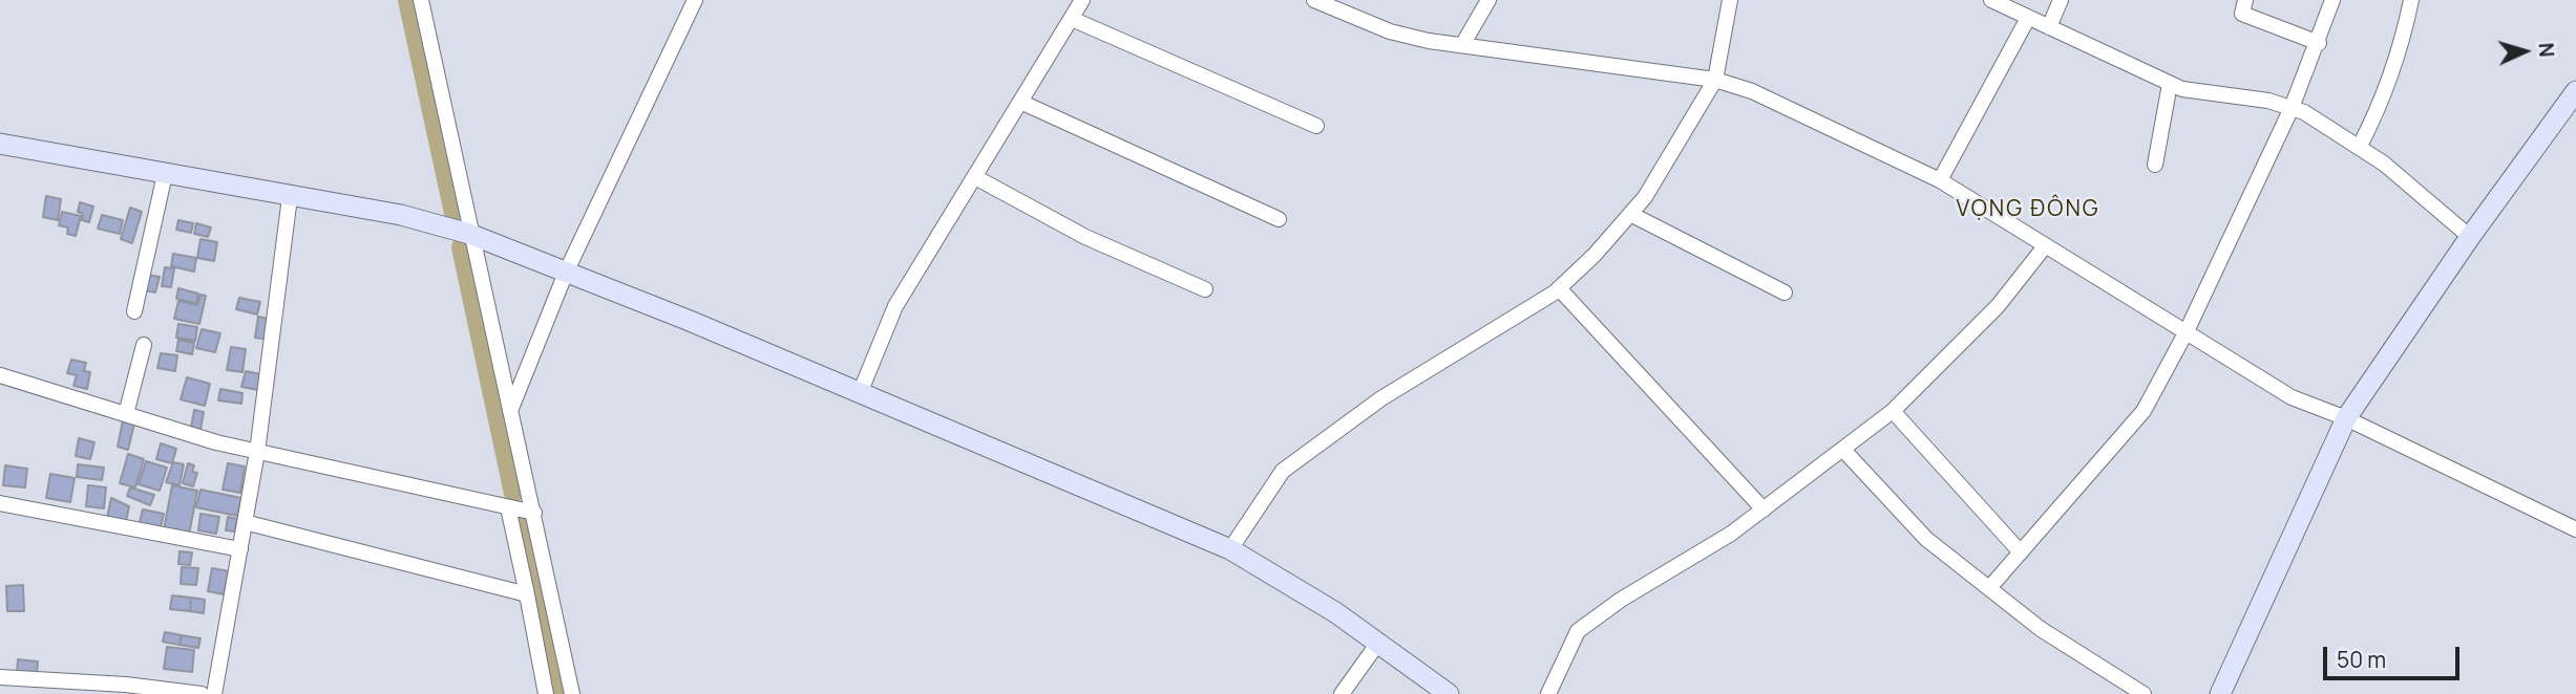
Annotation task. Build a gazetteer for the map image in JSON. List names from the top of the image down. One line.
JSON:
{"districts":["VỌNG ĐÔNG"],"scale_bar":"50 m","north":"right"}
